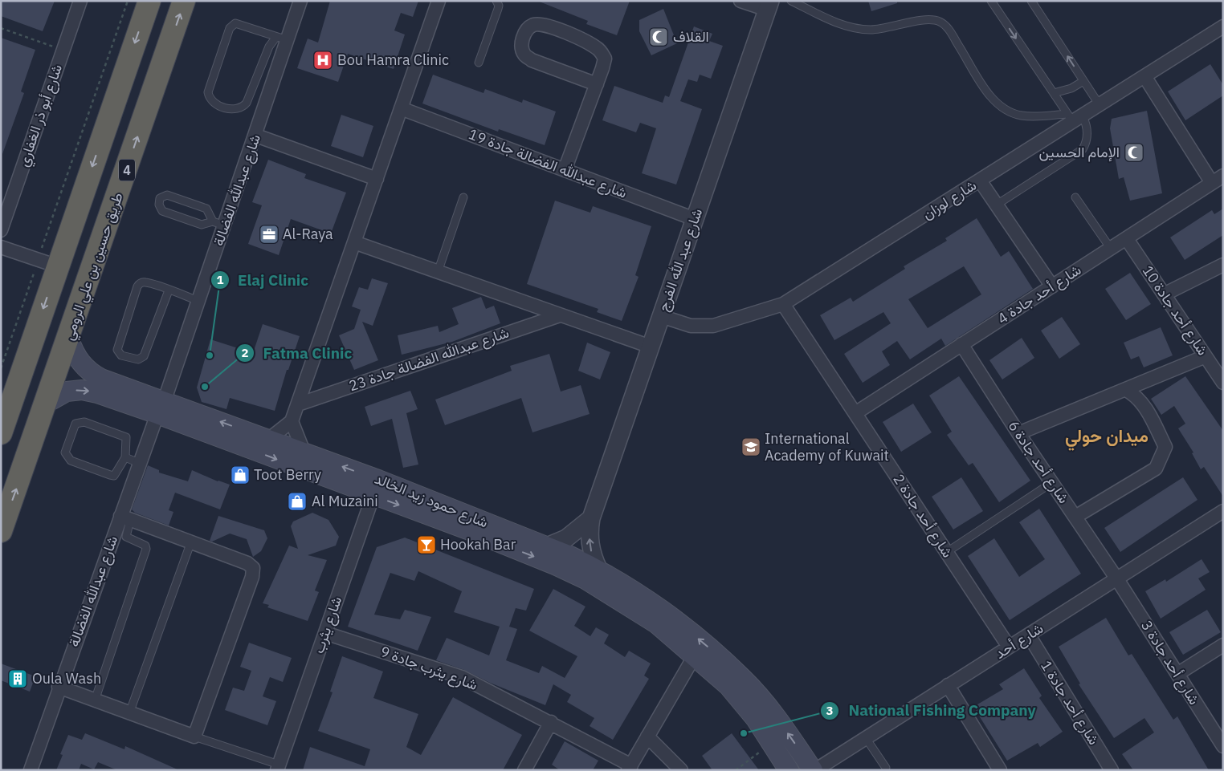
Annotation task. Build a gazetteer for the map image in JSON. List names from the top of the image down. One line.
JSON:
{"streets":{"highway":["4","طريق حسين بن علي الرومي"],"main road":["شارع حمود زيد الخالد"],"street":["شارع أبو ذر الغفاري","شارع عبدالله الفضالة جادة 19","شارع عبدالله الفضالة","شارع لوزان","شارع عبد الله الفرج","شارع أحد جادة 4","شارع أحد جادة 10","شارع عبدالله الفضالة جادة 23","شارع أحد جادة 6","شارع أحد جادة 2","شارع يثرب","شارع أحد","شارع أحد جادة 3","شارع يثرب جادة 9","شارع أحد جادة 1"]},"crossings":[["شارع عبدالله الفضالة جادة 19","شارع عبد الله الفرج"],["شارع عبدالله الفضالة","شارع حمود زيد الخالد"],["شارع لوزان","شارع عبد الله الفرج"],["شارع لوزان","شارع أحد جادة 2"],["شارع عبد الله الفرج","شارع حمود زيد الخالد"],["طريق حسين بن علي الرومي","شارع حمود زيد الخالد"],["شارع أحد جادة 4","شارع أحد جادة 10"],["شارع أحد جادة 4","شارع أحد جادة 6"],["شارع أحد جادة 4","شارع أحد جادة 2"],["شارع أحد جادة 6","شارع أحد"],["شارع أحد جادة 6","شارع أحد جادة 3"],["شارع حمود زيد الخالد","شارع يثرب"],["شارع حمود زيد الخالد","شارع أحد"],["شارع أحد جادة 2","شارع أحد"],["شارع يثرب","شارع يثرب جادة 9"],["شارع أحد","شارع أحد جادة 3"],["شارع أحد","شارع أحد جادة 1"]],"districts":["ميدان حولي"],"places":{"mosque":["القلاف","الإمام الحسين"],"hospital":["Bou Hamra Clinic"],"office":["Al-Raya"],"other":["Elaj Clinic","Fatma Clinic","National Fishing Company"],"school or university":["International Academy of Kuwait"],"shop":["Toot Berry","Al Muzaini"],"bar":["Hookah Bar"],"building":["Oula Wash"]}}
